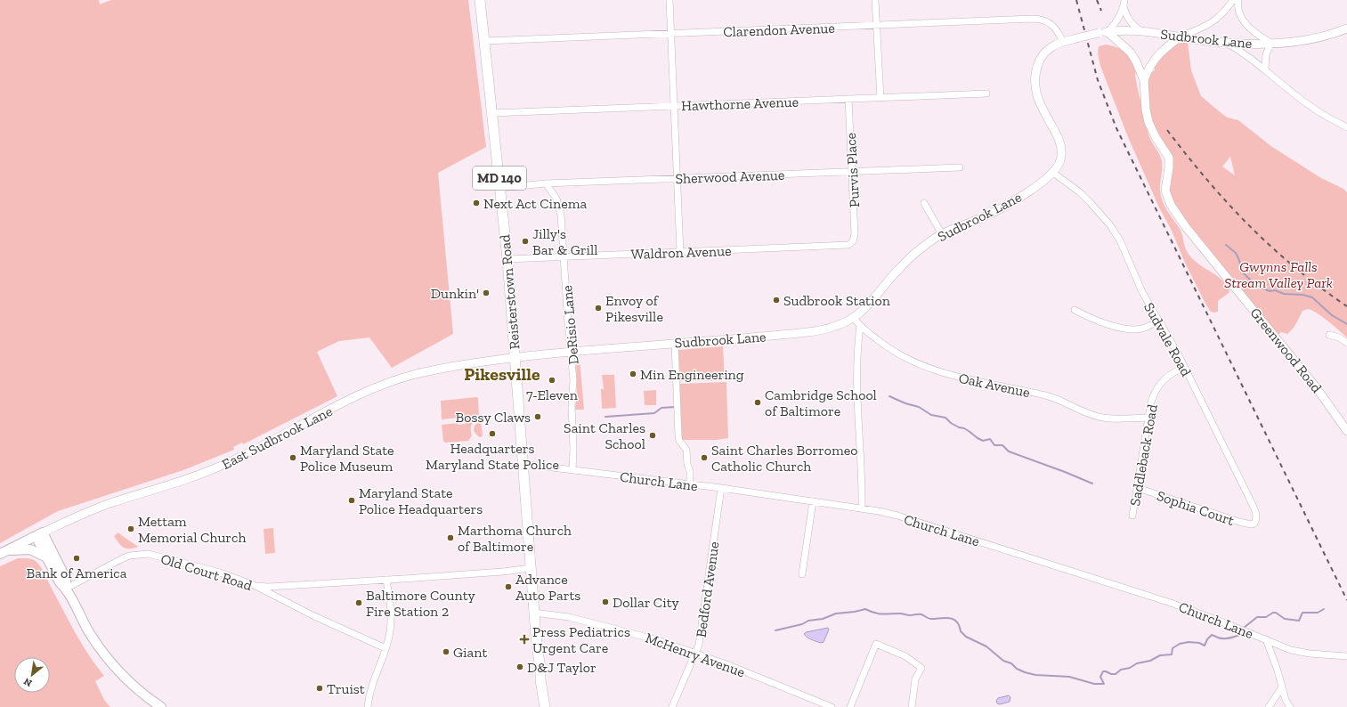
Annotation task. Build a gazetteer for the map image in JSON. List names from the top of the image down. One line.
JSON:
{"streets":{"main road":["MD 140","Reisterstown Road"],"street":["Clarendon Avenue","Sudbrook Lane","Hawthorne Avenue","Purvis Place","Sherwood Avenue","Waldron Avenue","DeRisio Lane","Sudvale Road","Greenwood Road","Oak Avenue","East Sudbrook Lane","Saddleback Road","Church Lane","Sophia Court","Old Court Road","Bedford Avenue","McHenry Avenue"]},"crossings":[["Clarendon Avenue","Sudbrook Lane"],["Clarendon Avenue","Reisterstown Road"],["Sudbrook Lane","Reisterstown Road"],["Sudbrook Lane","DeRisio Lane"],["Sudbrook Lane","Sudvale Road"],["Sudbrook Lane","Greenwood Road"],["Sudbrook Lane","Oak Avenue"],["Sudbrook Lane","East Sudbrook Lane"],["Hawthorne Avenue","Purvis Place"],["Hawthorne Avenue","Reisterstown Road"],["Purvis Place","Sherwood Avenue"],["Purvis Place","Waldron Avenue"],["Sherwood Avenue","Reisterstown Road"],["Sherwood Avenue","DeRisio Lane"],["Waldron Avenue","Reisterstown Road"],["Waldron Avenue","DeRisio Lane"],["Reisterstown Road","East Sudbrook Lane"],["Reisterstown Road","Church Lane"],["Reisterstown Road","McHenry Avenue"],["DeRisio Lane","Church Lane"],["Sudvale Road","Saddleback Road"],["Sudvale Road","Sophia Court"],["Oak Avenue","Saddleback Road"],["Saddleback Road","Sophia Court"],["Church Lane","Bedford Avenue"],["Bedford Avenue","McHenry Avenue"]],"districts":["Pikesville"],"parks":["Gwynns Falls Stream Valley Park"],"places":{"other":["Next Act Cinema","Jilly's Bar & Grill","Dunkin'","Sudbrook Station","Envoy of Pikesville","Min Engineering","7-Eleven","Cambridge School of Baltimore","Bossy Claws","Headquarters Maryland State Police","Saint Charles School","Maryland State Police Museum","Saint Charles Borromeo Catholic Church","Maryland State Police Headquarters","Mettam Memorial Church","Marthoma Church of Baltimore","Bank of America","Advance Auto Parts","Dollar City","Baltimore County Fire Station 2","Giant","D&J Taylor","Truist"],"health":["Press Pediatrics Urgent Care"]},"north":"bottom left"}
